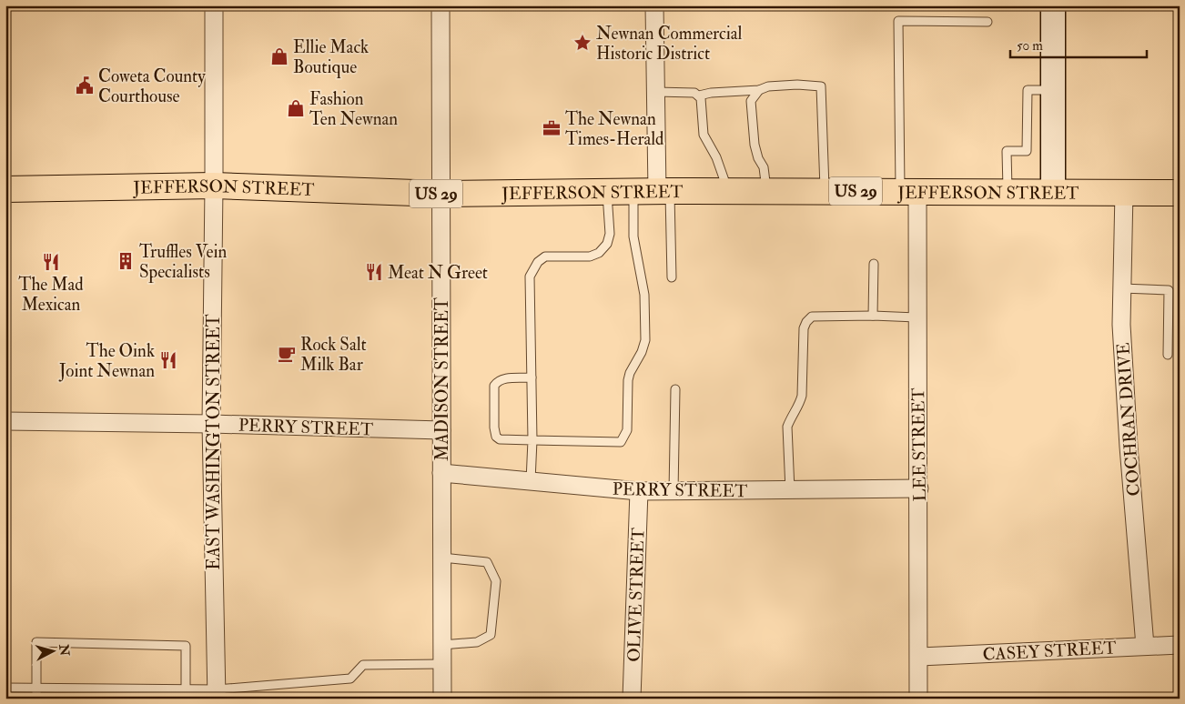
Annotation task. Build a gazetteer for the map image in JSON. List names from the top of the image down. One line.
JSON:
{"streets":{"main road":["JEFFERSON STREET","US 29"],"street":["MADISON STREET","COCHRAN DRIVE","PERRY STREET","EAST WASHINGTON STREET","LEE STREET","OLIVE STREET","CASEY STREET"]},"crossings":[["JEFFERSON STREET","MADISON STREET"],["JEFFERSON STREET","COCHRAN DRIVE"],["JEFFERSON STREET","EAST WASHINGTON STREET"],["JEFFERSON STREET","LEE STREET"],["MADISON STREET","PERRY STREET"],["COCHRAN DRIVE","CASEY STREET"],["PERRY STREET","EAST WASHINGTON STREET"],["PERRY STREET","LEE STREET"],["PERRY STREET","OLIVE STREET"],["LEE STREET","CASEY STREET"]],"places":{"place":["Newnan Commercial Historic District"],"shop":["Ellie Mack Boutique","Fashion Ten Newnan"],"public building":["Coweta County Courthouse"],"office":["The Newnan Times-Herald"],"building":["Truffles Vein Specialists"],"restaurant":["The Mad Mexican","Meat N Greet","The Oink Joint Newnan"],"cafe":["Rock Salt Milk Bar"]},"scale_bar":"50 m","north":"right"}
